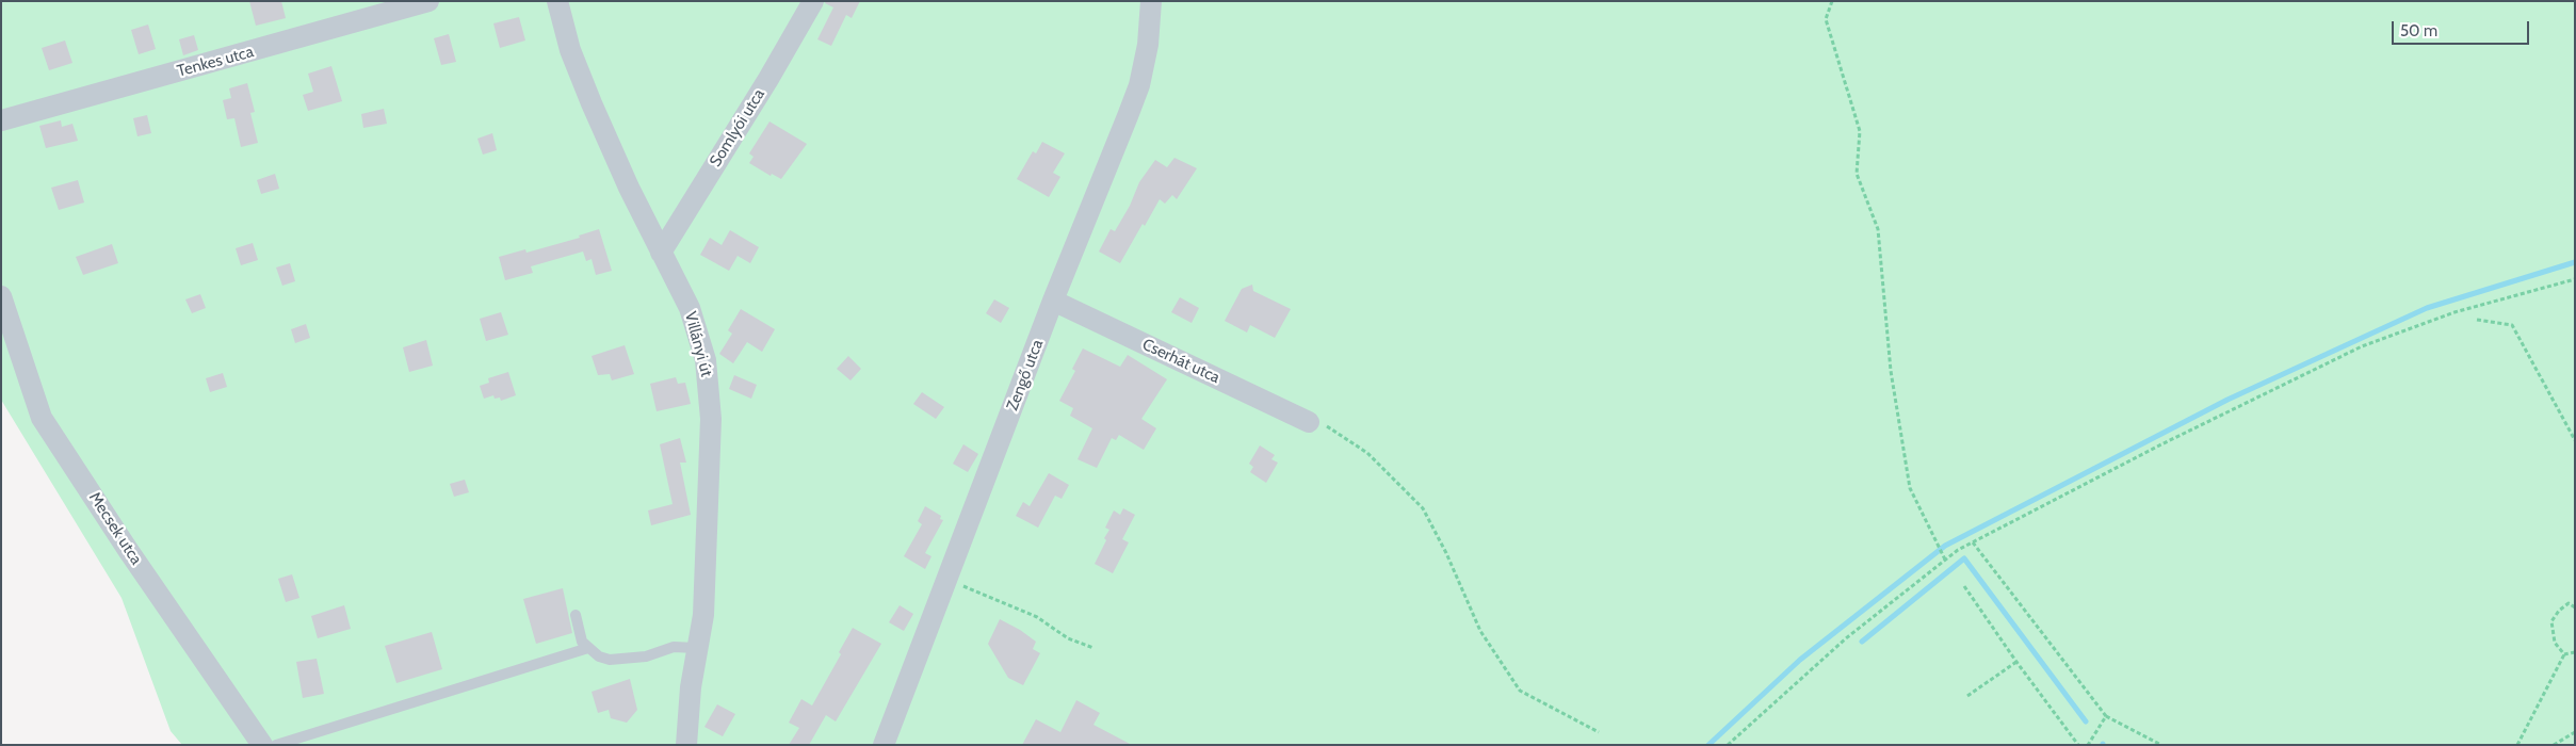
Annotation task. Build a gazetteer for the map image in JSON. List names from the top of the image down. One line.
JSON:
{"streets":{"street":["Tenkes utca","Somlyói utca","Villányi út","Cserhát utca","Zengő utca","Mecsek utca"]},"crossings":[["Somlyói utca","Villányi út"],["Cserhát utca","Zengő utca"]],"scale_bar":"50 m"}
